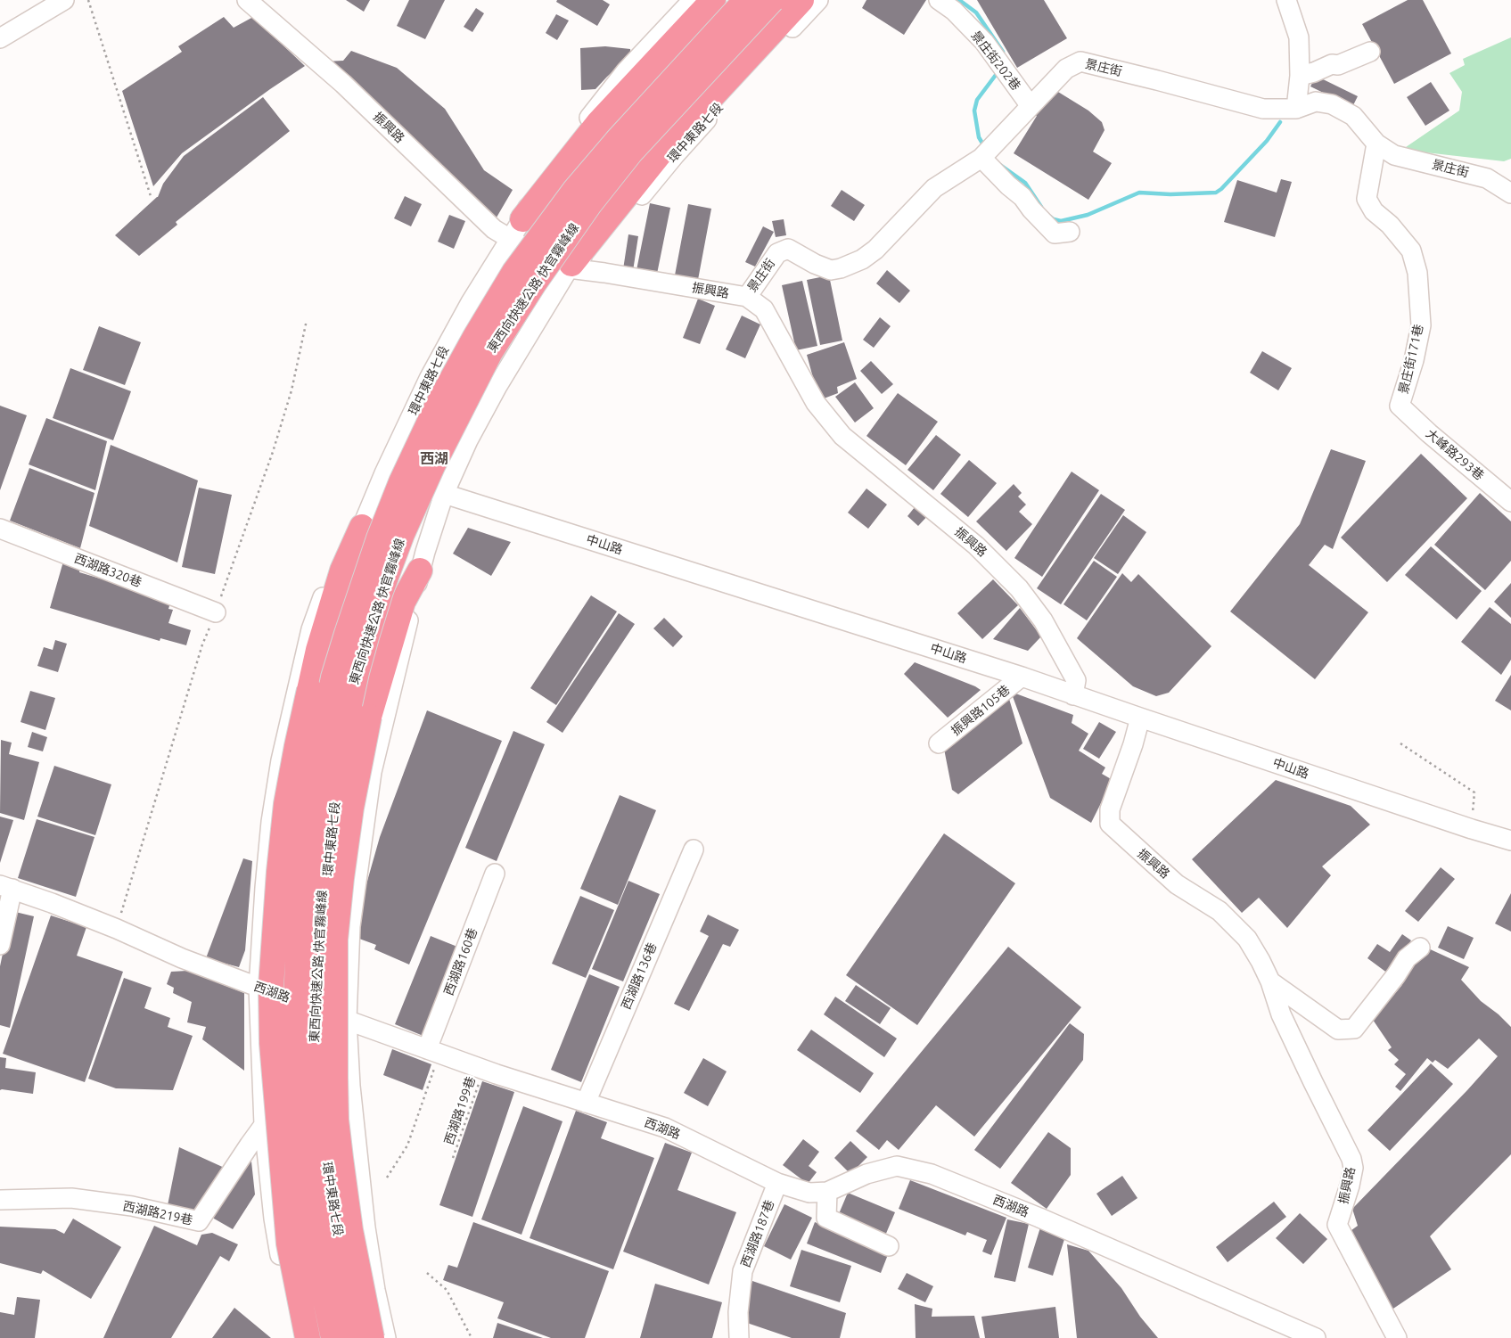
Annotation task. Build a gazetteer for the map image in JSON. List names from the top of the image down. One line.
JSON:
{"streets":{"highway":["東西向快速公路 快官霧峰線"],"street":["景庄街202巷","景庄街","振興路","環中東路七段","景庄街171巷","大峰路293巷","中山路","西湖路320巷","振興路105巷","西湖路160巷","西湖路136巷","西湖路","西湖路219巷","西湖路187巷"],"path":["西湖路199巷"]},"crossings":[["景庄街202巷","景庄街"],["景庄街","振興路"],["景庄街","景庄街171巷"],["振興路","環中東路七段"],["振興路","中山路"],["環中東路七段","中山路"],["環中東路七段","西湖路"],["環中東路七段","西湖路219巷"],["景庄街171巷","大峰路293巷"],["中山路","振興路105巷"],["西湖路160巷","西湖路"],["西湖路136巷","西湖路"],["西湖路","西湖路199巷"],["西湖路","西湖路187巷"]],"districts":["西湖"]}
